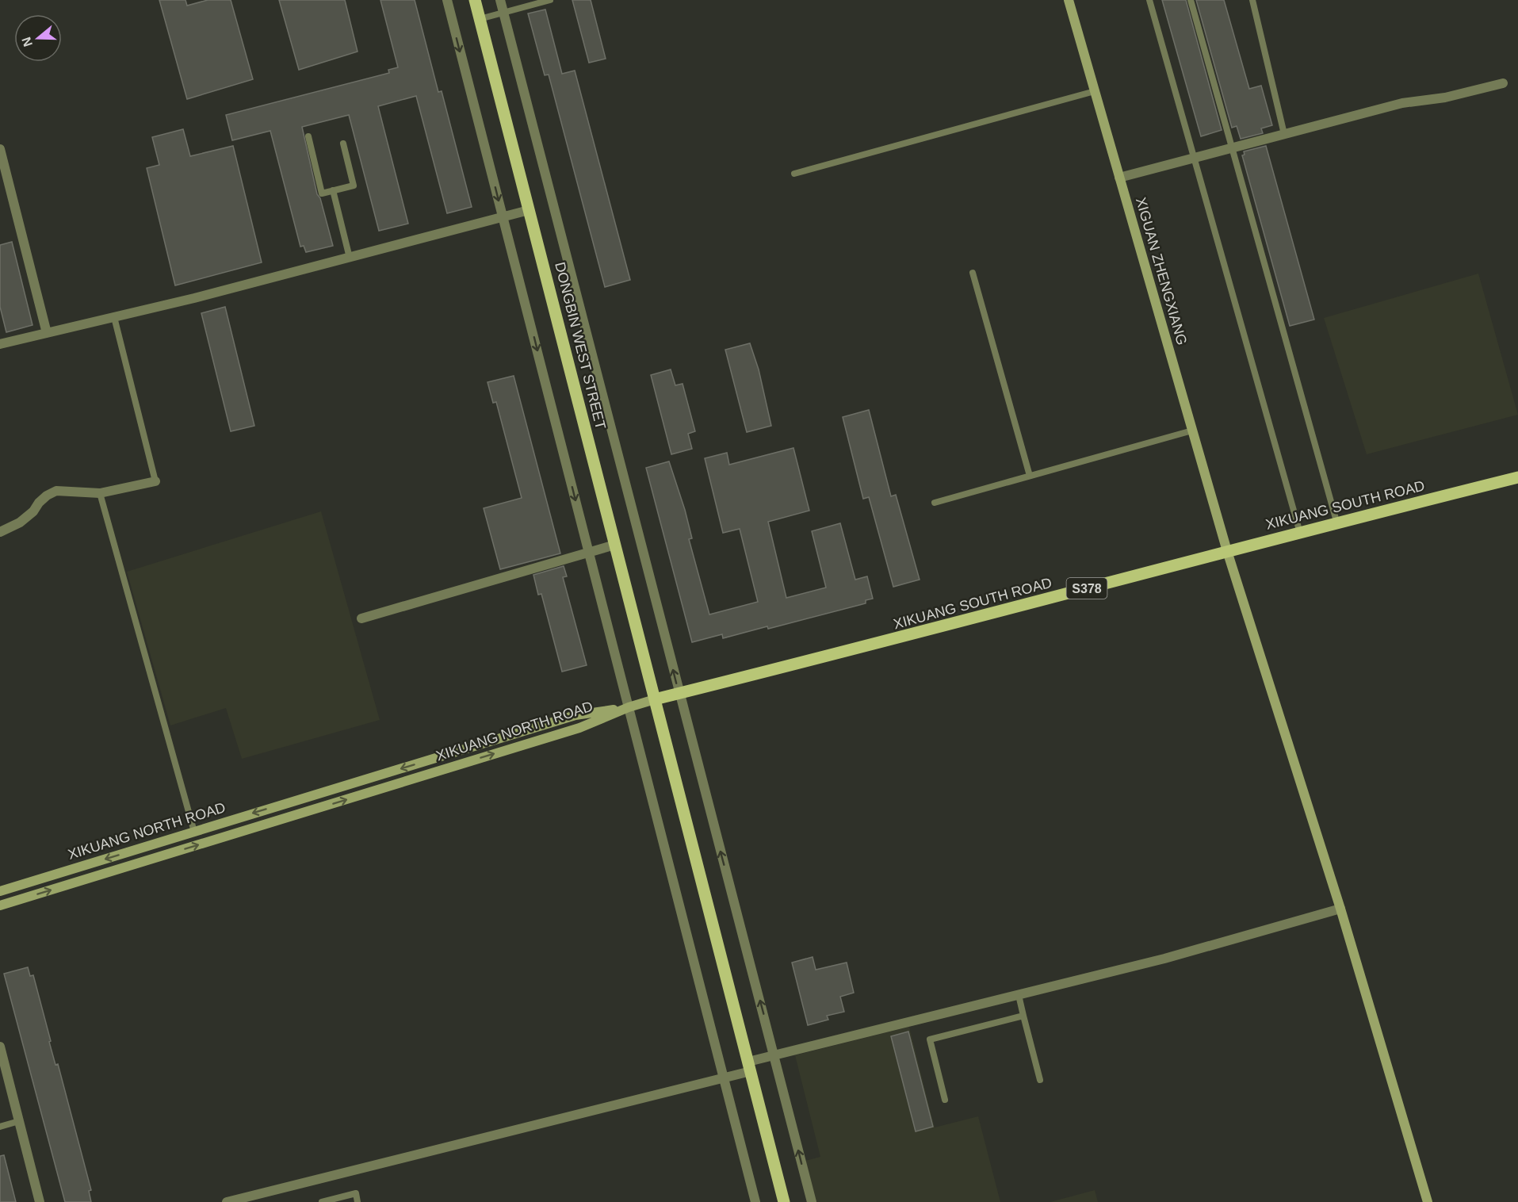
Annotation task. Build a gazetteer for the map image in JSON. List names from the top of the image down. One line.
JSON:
{"streets":{"main road":["XIGUAN ZHENGXIANG","DONGBIN WEST STREET","XIKUANG SOUTH ROAD","S378","XIKUANG NORTH ROAD"]},"crossings":[["XIGUAN ZHENGXIANG","XIKUANG SOUTH ROAD"],["DONGBIN WEST STREET","XIKUANG SOUTH ROAD"]],"north":"left"}
